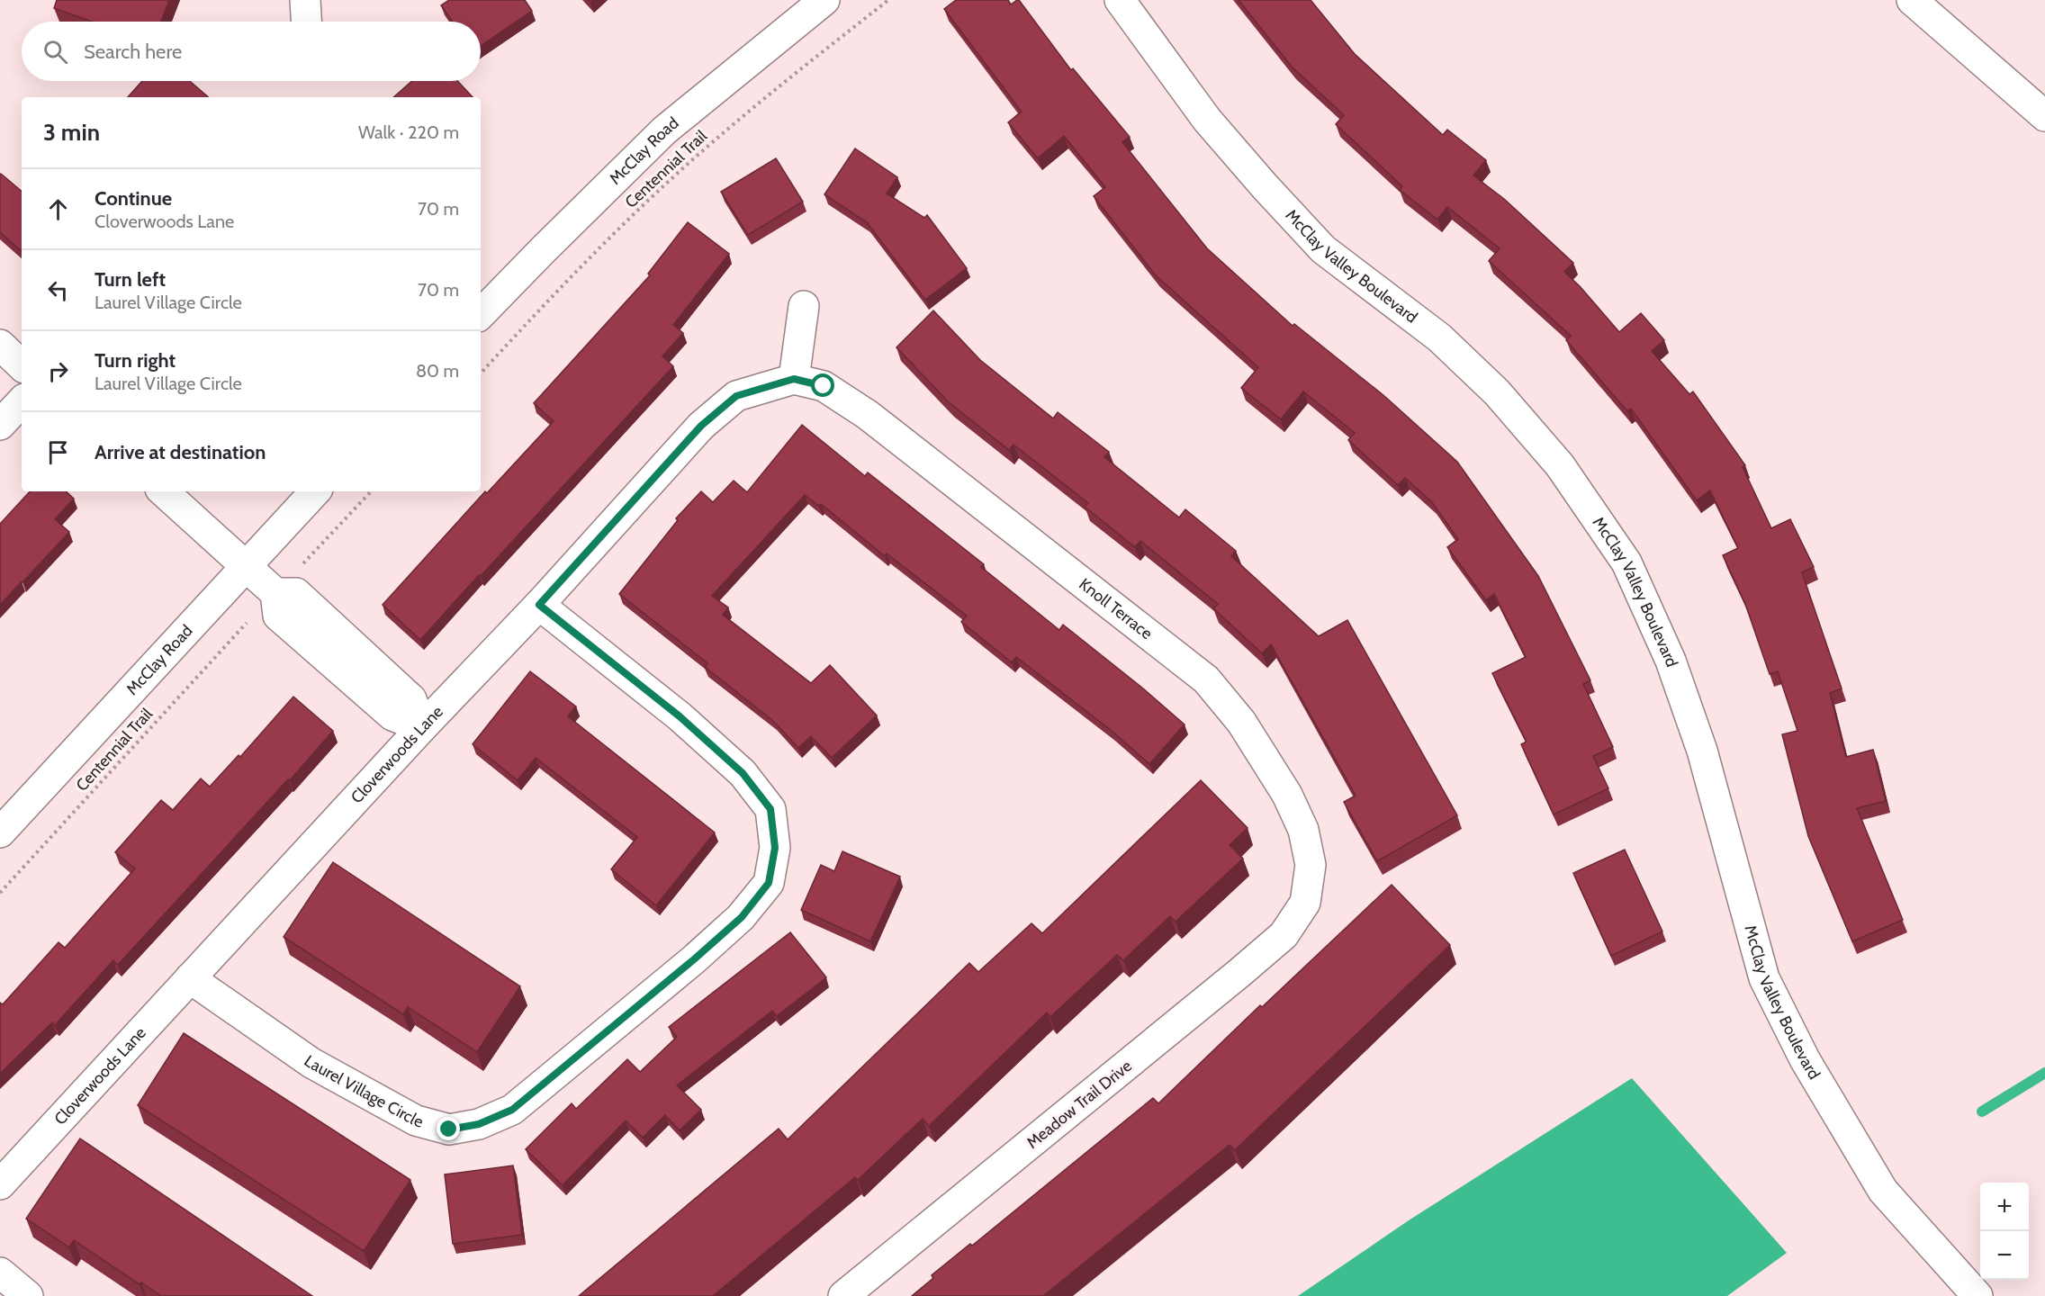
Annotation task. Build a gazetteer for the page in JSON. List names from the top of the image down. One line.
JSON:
{"streets":{"street":["McClay Road","McClay Valley Boulevard","Knoll Terrace","Cloverwoods Lane","Laurel Village Circle","Meadow Trail Drive"],"path":["Centennial Trail"]},"crossings":[["Knoll Terrace","Cloverwoods Lane"],["Knoll Terrace","Meadow Trail Drive"],["Cloverwoods Lane","Laurel Village Circle"]],"page":{"search":"Search here","heading":["3 min","Walk · 220 m"],"list":[["Continue","Cloverwoods Lane","70 m"],["Turn left","Laurel Village Circle","70 m"],["Turn right","Laurel Village Circle","80 m"],"Arrive at destination"],"map_buttons":["+","−"]}}
